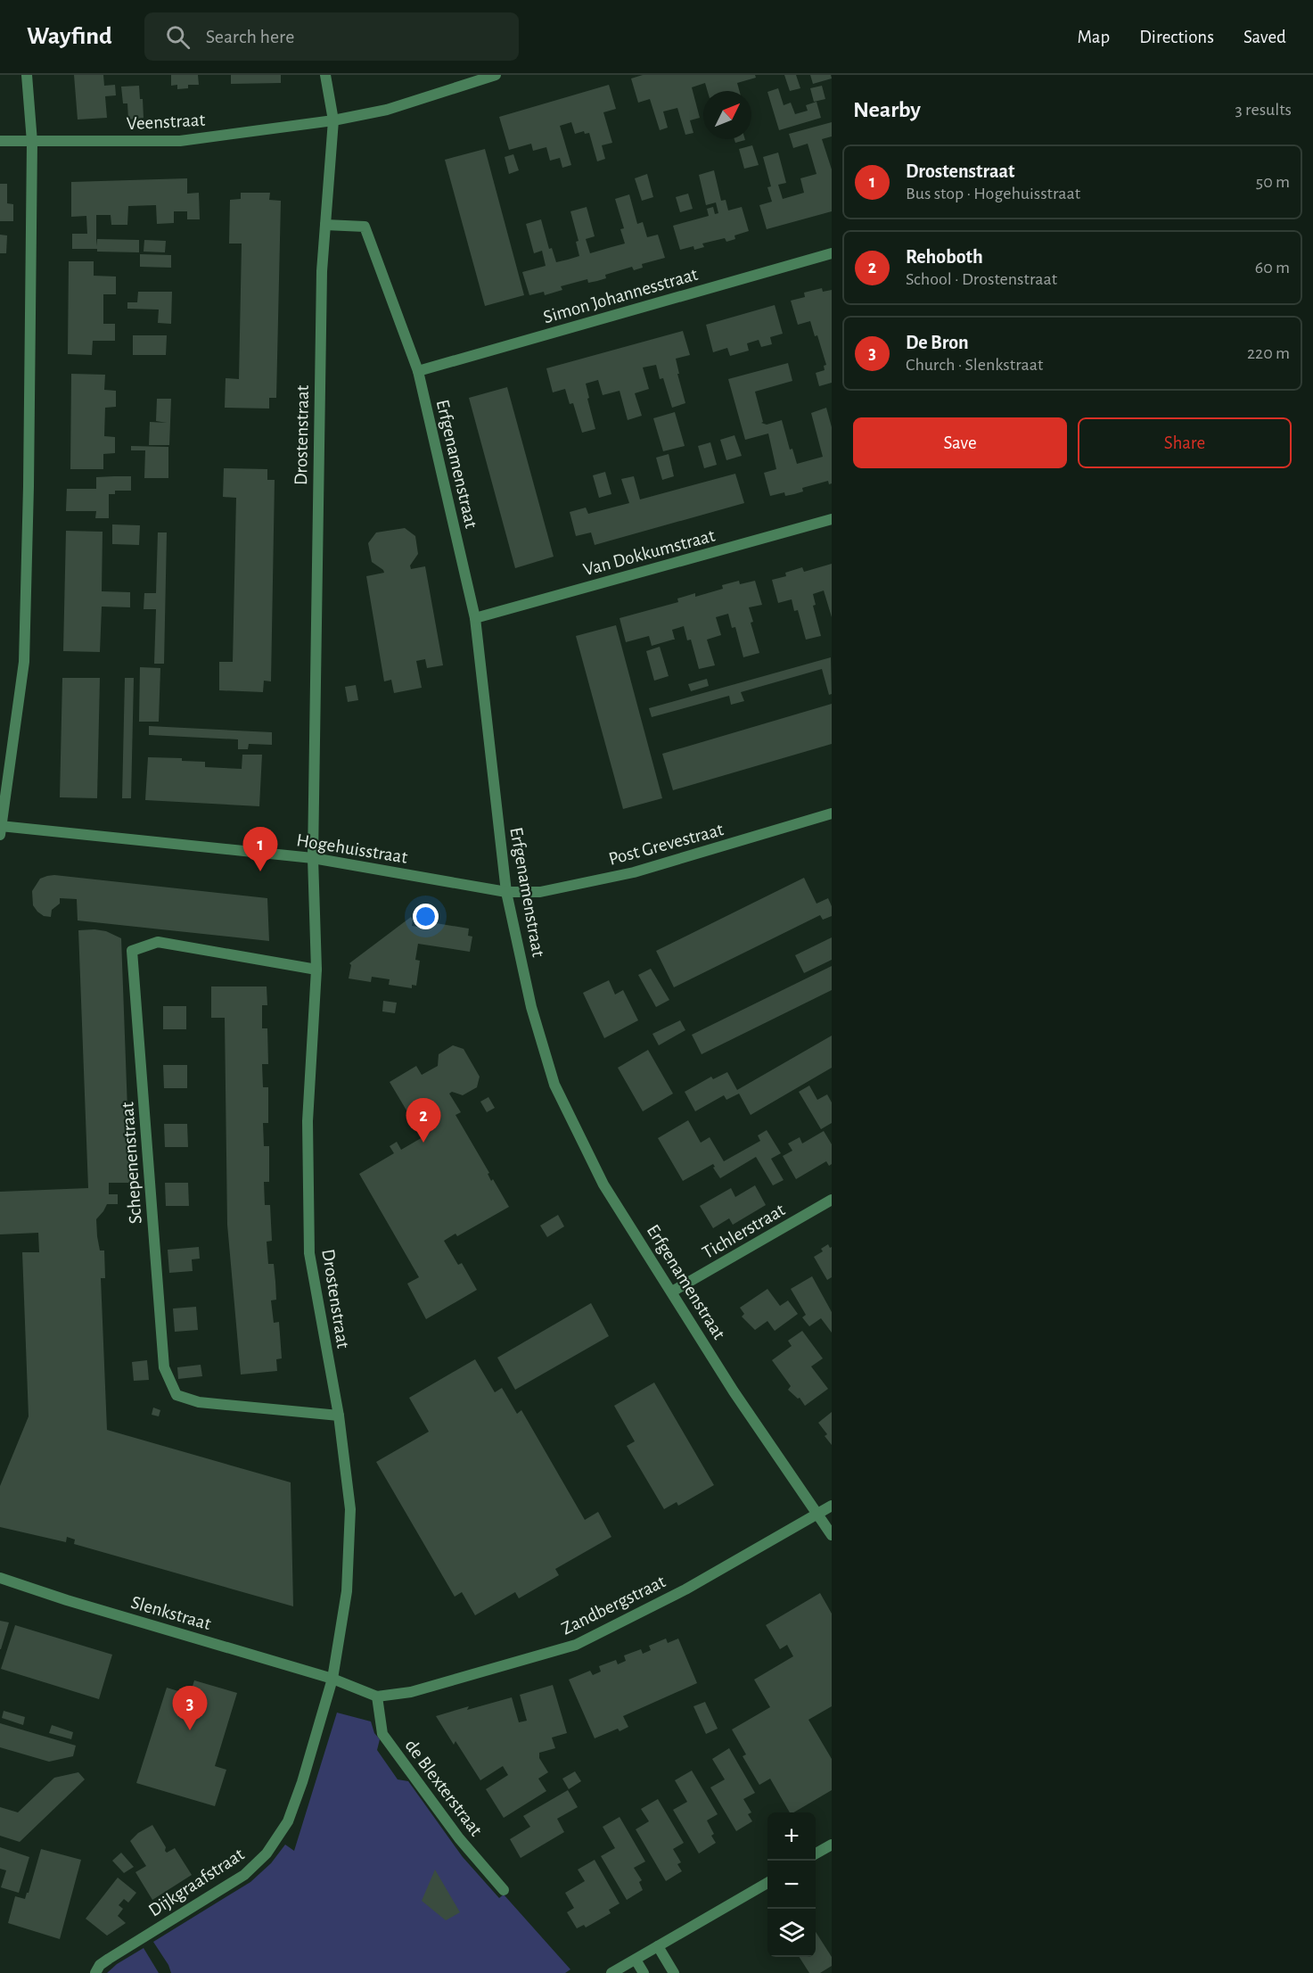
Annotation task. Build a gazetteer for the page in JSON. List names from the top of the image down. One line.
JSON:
{"streets":{"street":["Veenstraat","Simon Johannesstraat","Drostenstraat","Erfgenamenstraat","Van Dokkumstraat","Post Grevestraat","Hogehuisstraat","Schepenenstraat","Tichlerstraat","Zandbergstraat","Slenkstraat","de Blexterstraat","Dijkgraafstraat"]},"crossings":[["Veenstraat","Drostenstraat"],["Simon Johannesstraat","Erfgenamenstraat"],["Drostenstraat","Erfgenamenstraat"],["Drostenstraat","Hogehuisstraat"],["Drostenstraat","Schepenenstraat"],["Drostenstraat","Zandbergstraat"],["Drostenstraat","Slenkstraat"],["Drostenstraat","Dijkgraafstraat"],["Erfgenamenstraat","Van Dokkumstraat"],["Erfgenamenstraat","Post Grevestraat"],["Erfgenamenstraat","Hogehuisstraat"],["Erfgenamenstraat","Tichlerstraat"],["Erfgenamenstraat","Zandbergstraat"],["Post Grevestraat","Hogehuisstraat"],["Zandbergstraat","Slenkstraat"],["Zandbergstraat","de Blexterstraat"],["Zandbergstraat","Dijkgraafstraat"],["Slenkstraat","Dijkgraafstraat"]],"north":"top right","page":{"header":"Wayfind","search":"Search here","nav":["Map","Directions","Saved"],"heading":["Nearby","3 results"],"list":[{"mark":"1","name":"Drostenstraat","note":"Bus stop · Hogehuisstraat","value":"50 m"},{"mark":"2","name":"Rehoboth","note":"School · Drostenstraat","value":"60 m"},{"mark":"3","name":"De Bron","note":"Church · Slenkstraat","value":"220 m"}],"buttons":["Save","Share"],"pins":["1","2","3"],"map_buttons":["+","−"]}}
